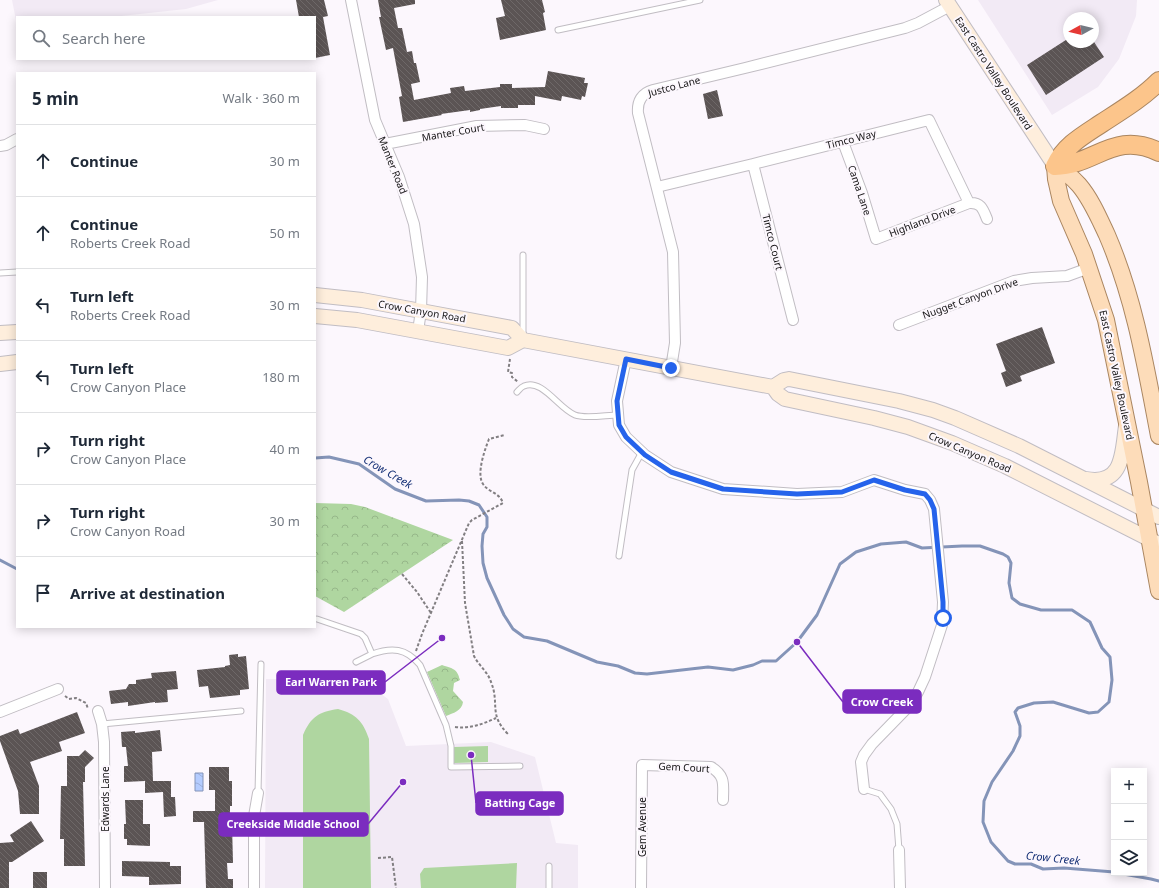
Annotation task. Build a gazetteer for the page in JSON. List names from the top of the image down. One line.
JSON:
{"streets":{"main road":["East Castro Valley Boulevard","Crow Canyon Road"],"street":["Justco Lane","Manter Court","Timco Way","Manter Road","Cama Lane","Highland Drive","Timco Court","Nugget Canyon Drive","Gem Court","Edwards Lane","Gem Avenue"]},"crossings":[["East Castro Valley Boulevard","Justco Lane"],["East Castro Valley Boulevard","Nugget Canyon Drive"],["East Castro Valley Boulevard","Crow Canyon Road"],["Justco Lane","Timco Way"],["Justco Lane","Crow Canyon Road"],["Manter Court","Manter Road"],["Timco Way","Cama Lane"],["Timco Way","Highland Drive"],["Timco Way","Timco Court"],["Manter Road","Crow Canyon Road"],["Cama Lane","Highland Drive"],["Gem Court","Gem Avenue"]],"water":["Crow Creek"],"places":["Earl Warren Park","Crow Creek","Batting Cage","Creekside Middle School"],"north":"left","page":{"search":"Search here","heading":["5 min","Walk · 360 m"],"list":[["Continue","30 m"],["Continue","Roberts Creek Road","50 m"],["Turn left","Roberts Creek Road","30 m"],["Turn left","Crow Canyon Place","180 m"],["Turn right","Crow Canyon Place","40 m"],["Turn right","Crow Canyon Road","30 m"],"Arrive at destination"],"map_buttons":["+","−"]}}
